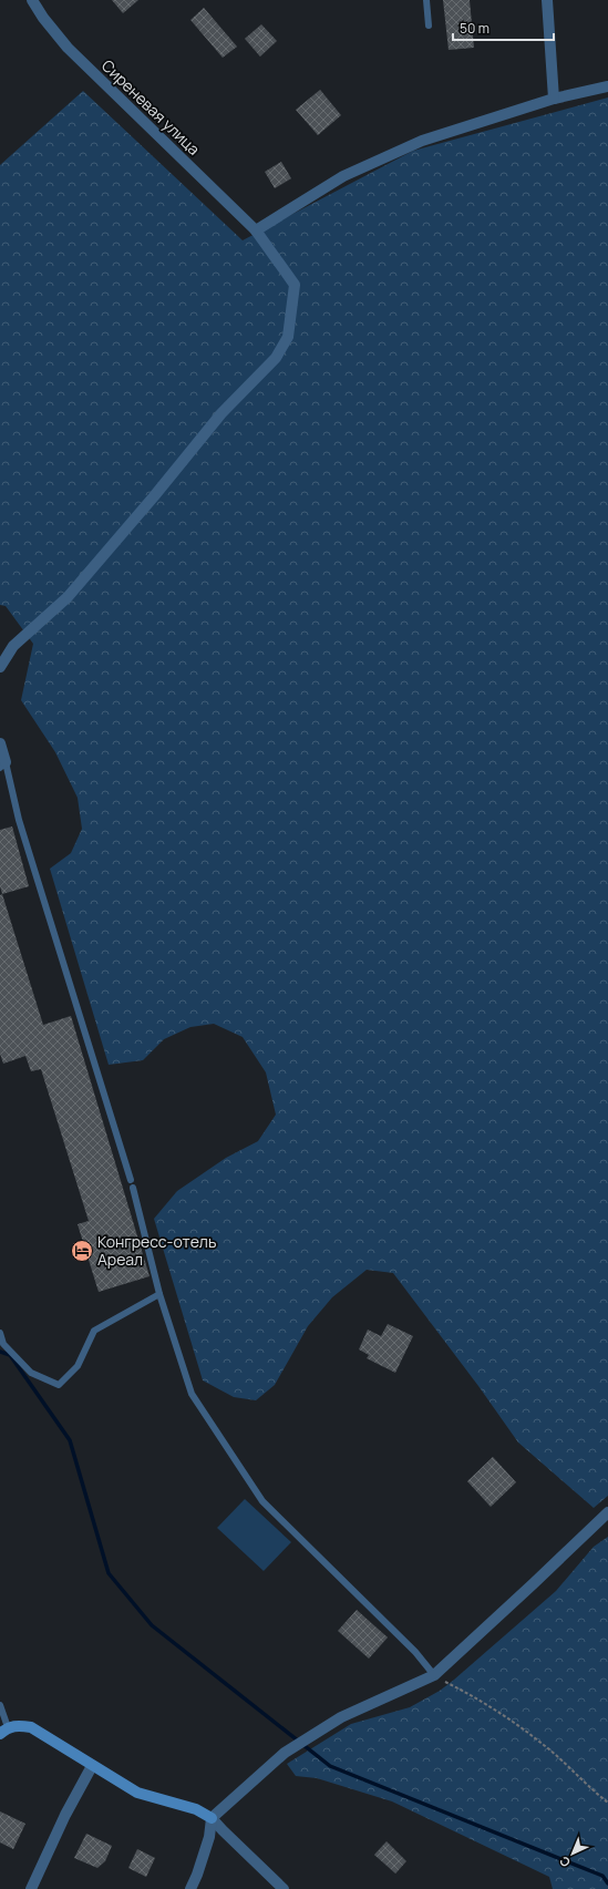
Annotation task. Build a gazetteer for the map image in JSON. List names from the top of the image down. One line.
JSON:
{"streets":{"street":["Сиреневая улица"]},"places":{"hotel":["Конгресс-отель Ареал"]},"scale_bar":"50 m","north":"bottom left"}
